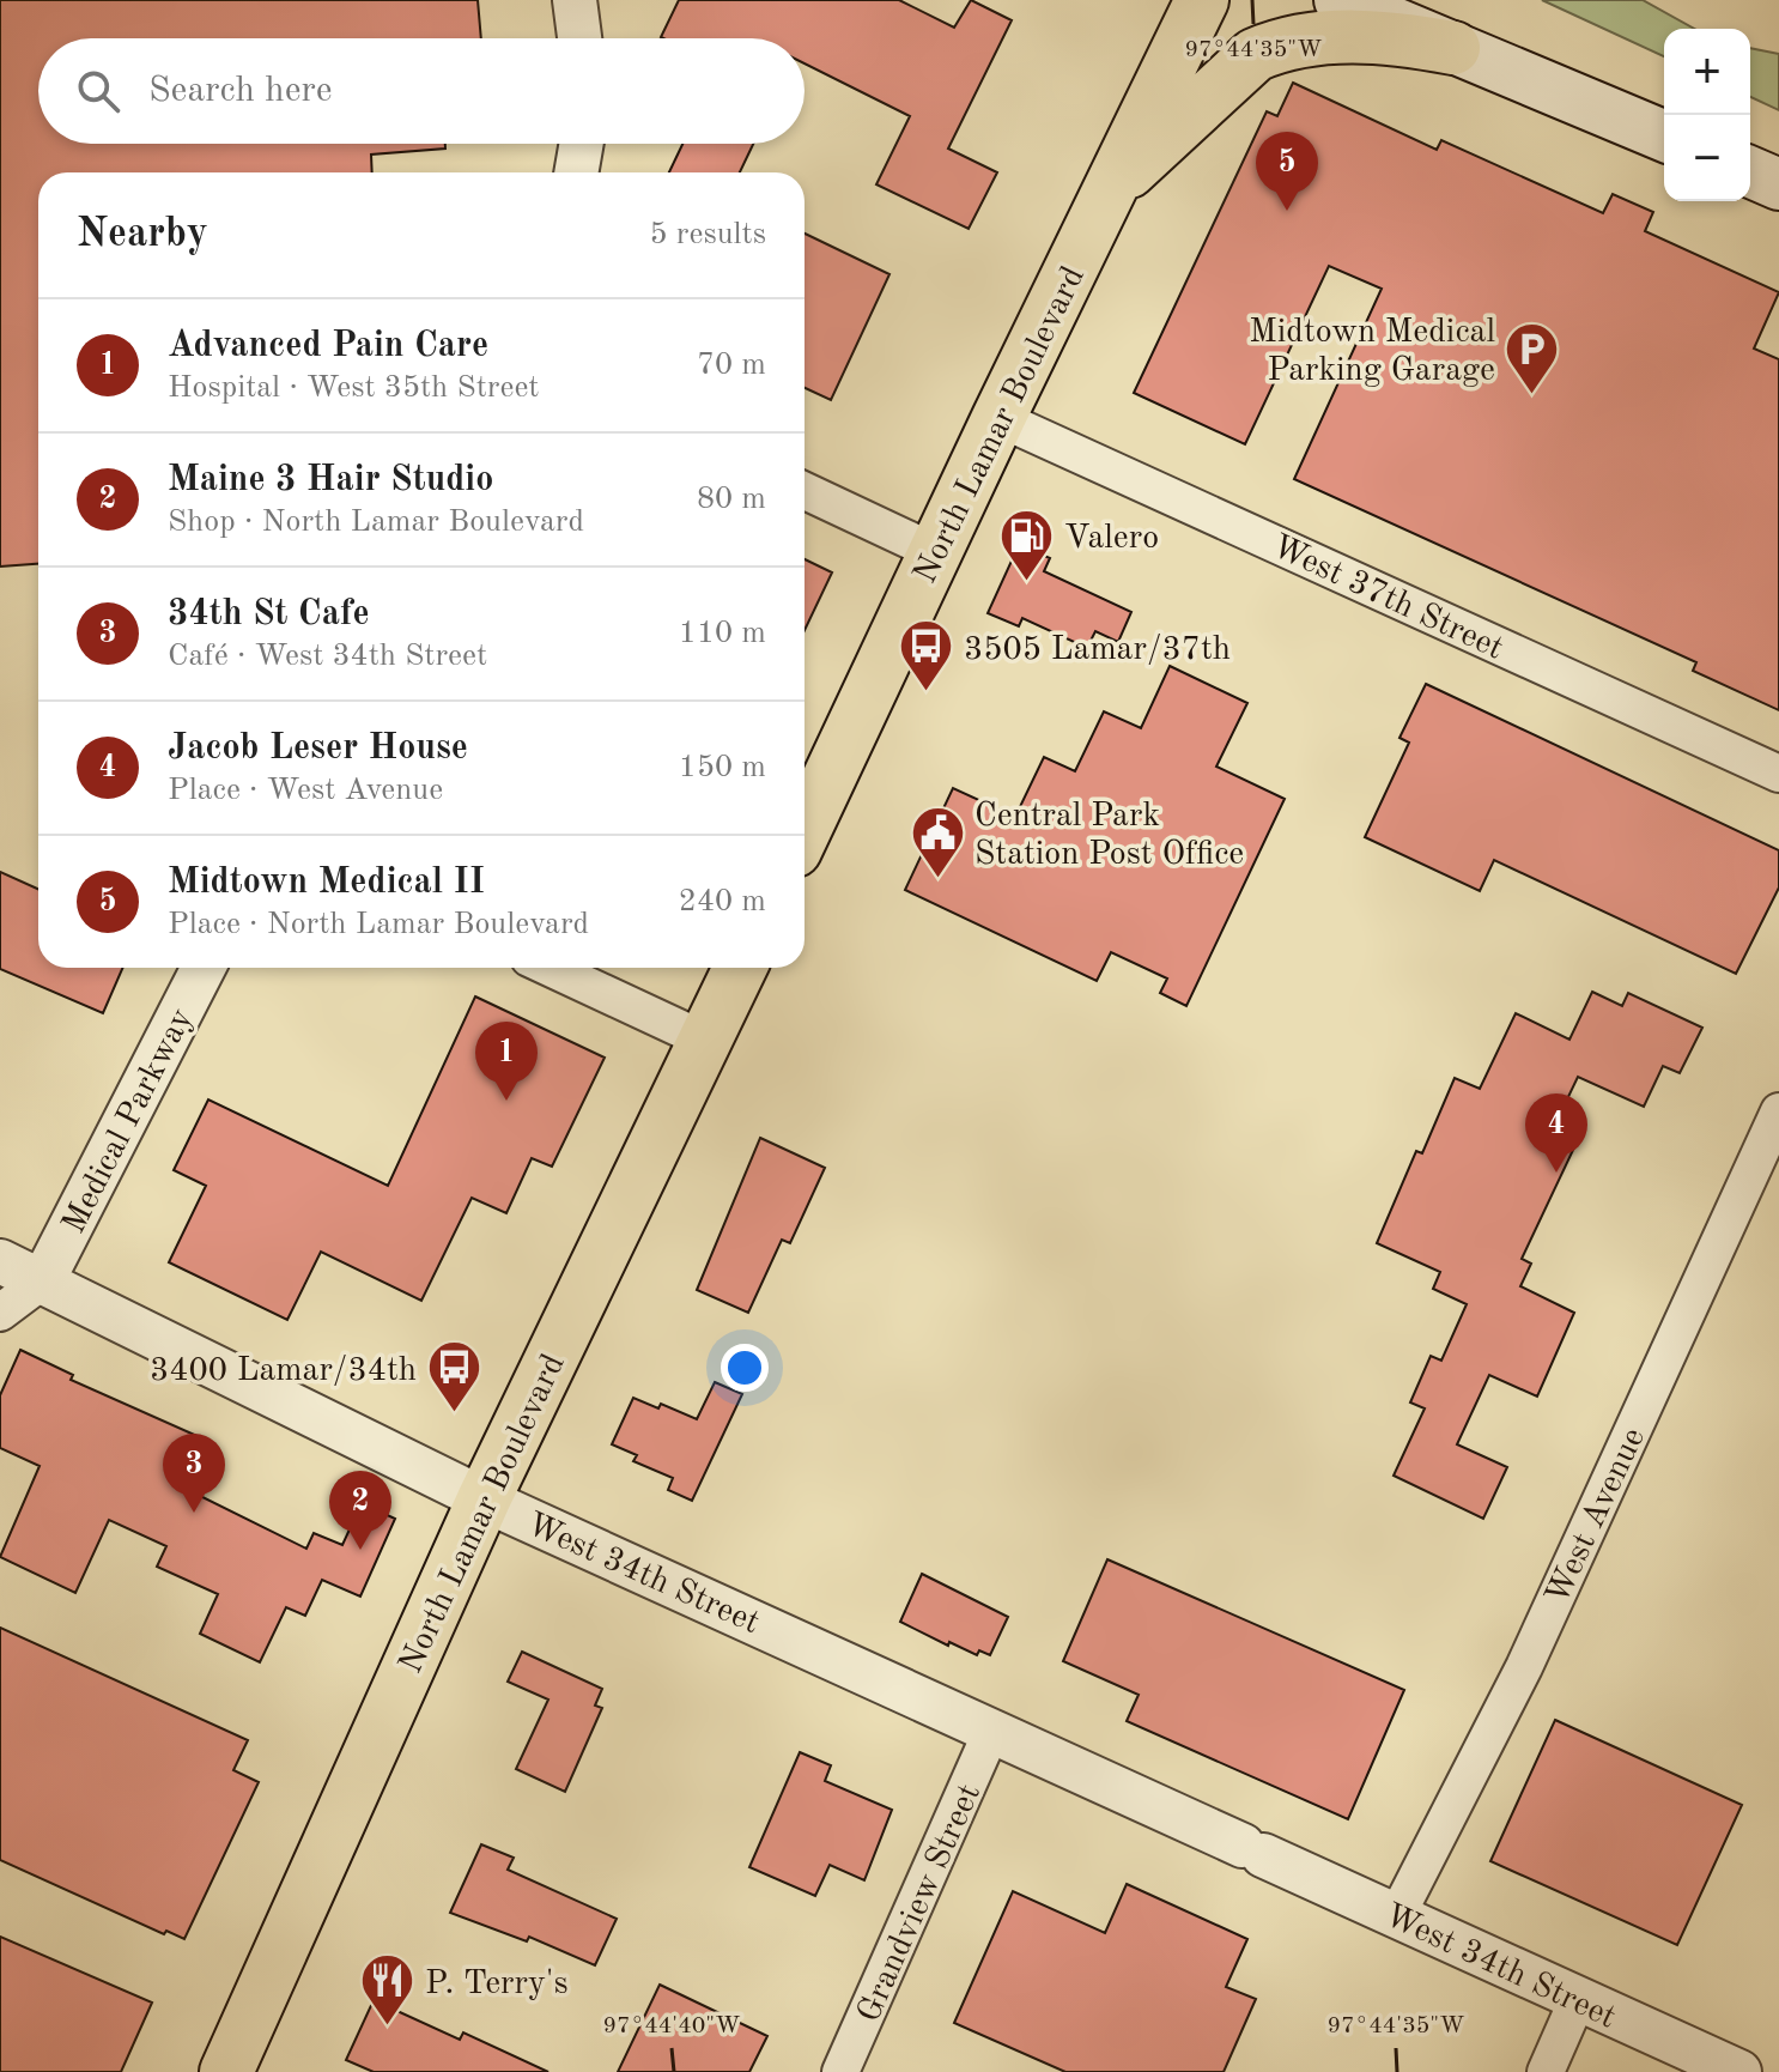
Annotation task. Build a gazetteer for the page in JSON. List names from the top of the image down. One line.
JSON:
{"streets":{"main road":["North Lamar Boulevard"],"street":["West 37th Street","Medical Parkway","West Avenue","West 34th Street","Grandview Street"]},"crossings":[["North Lamar Boulevard","West 37th Street"],["North Lamar Boulevard","West 34th Street"],["Medical Parkway","West 34th Street"],["West Avenue","West 34th Street"],["West 34th Street","Grandview Street"]],"places":{"parking":["Midtown Medical Parking Garage"],"fuel station":["Valero"],"bus stop":["3505 Lamar/37th","3400 Lamar/34th"],"public building":["Central Park Station Post Office"],"restaurant":["P. Terry's"]},"page":{"map_buttons":["+","−"],"search":"Search here","pins":["5","1","4","3","2"],"heading":["Nearby","5 results"],"list":[{"mark":"1","name":"Advanced Pain Care","note":"Hospital · West 35th Street","value":"70 m"},{"mark":"2","name":"Maine 3 Hair Studio","note":"Shop · North Lamar Boulevard","value":"80 m"},{"mark":"3","name":"34th St Cafe","note":"Café · West 34th Street","value":"110 m"},{"mark":"4","name":"Jacob Leser House","note":"Place · West Avenue","value":"150 m"},{"mark":"5","name":"Midtown Medical II","note":"Place · North Lamar Boulevard","value":"240 m"}]},"coordinates":["97°44'35\"W","97°44'40\"W"]}
